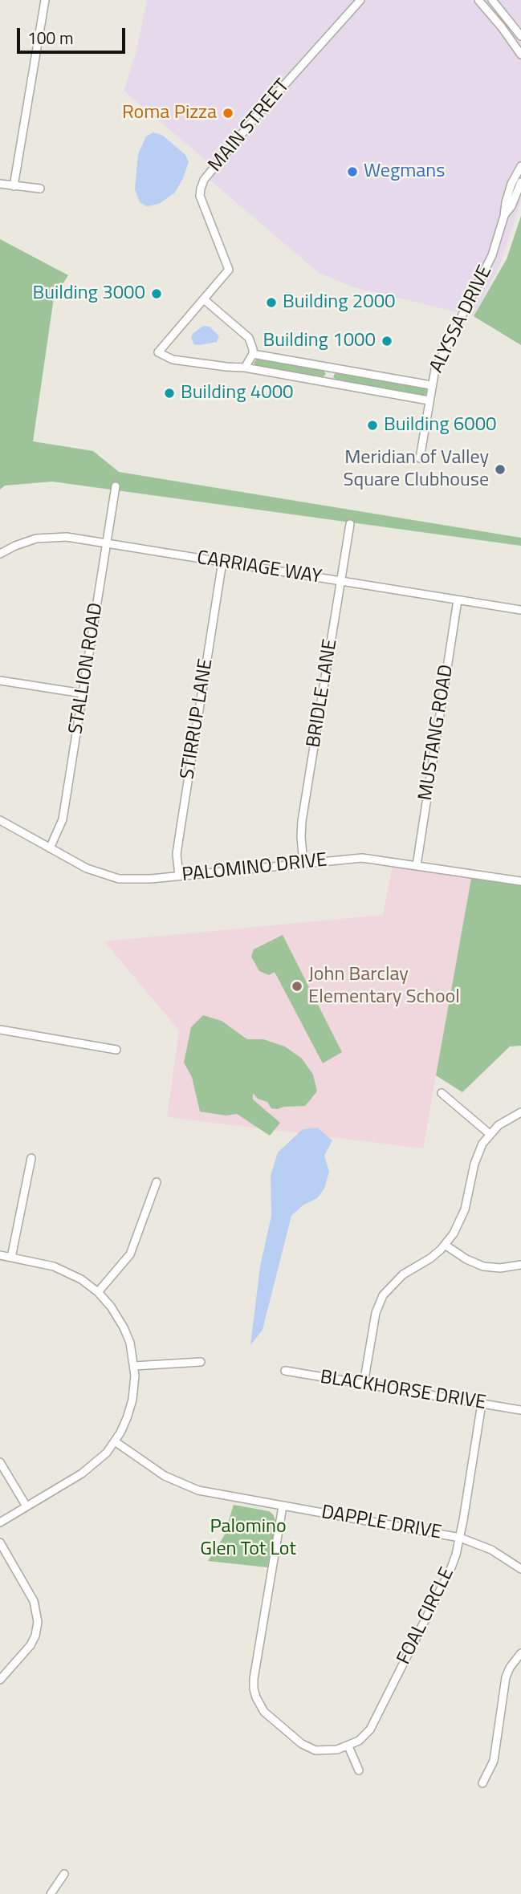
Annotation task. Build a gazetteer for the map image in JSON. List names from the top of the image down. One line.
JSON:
{"streets":{"street":["MAIN STREET","ALYSSA DRIVE","CARRIAGE WAY","STALLION ROAD","BRIDLE LANE","STIRRUP LANE","MUSTANG ROAD","PALOMINO DRIVE","BLACKHORSE DRIVE","DAPPLE DRIVE","FOAL CIRCLE"]},"crossings":[["CARRIAGE WAY","STALLION ROAD"],["CARRIAGE WAY","BRIDLE LANE"],["CARRIAGE WAY","STIRRUP LANE"],["CARRIAGE WAY","MUSTANG ROAD"],["STALLION ROAD","PALOMINO DRIVE"],["BRIDLE LANE","PALOMINO DRIVE"],["STIRRUP LANE","PALOMINO DRIVE"],["MUSTANG ROAD","PALOMINO DRIVE"],["BLACKHORSE DRIVE","FOAL CIRCLE"],["DAPPLE DRIVE","FOAL CIRCLE"]],"parks":["Palomino Glen Tot Lot"],"places":["Roma Pizza","Wegmans","Building 3000","Building 2000","Building 1000","Building 4000","Building 6000","Meridian of Valley Square Clubhouse","John Barclay Elementary School"],"scale_bar":"100 m"}
